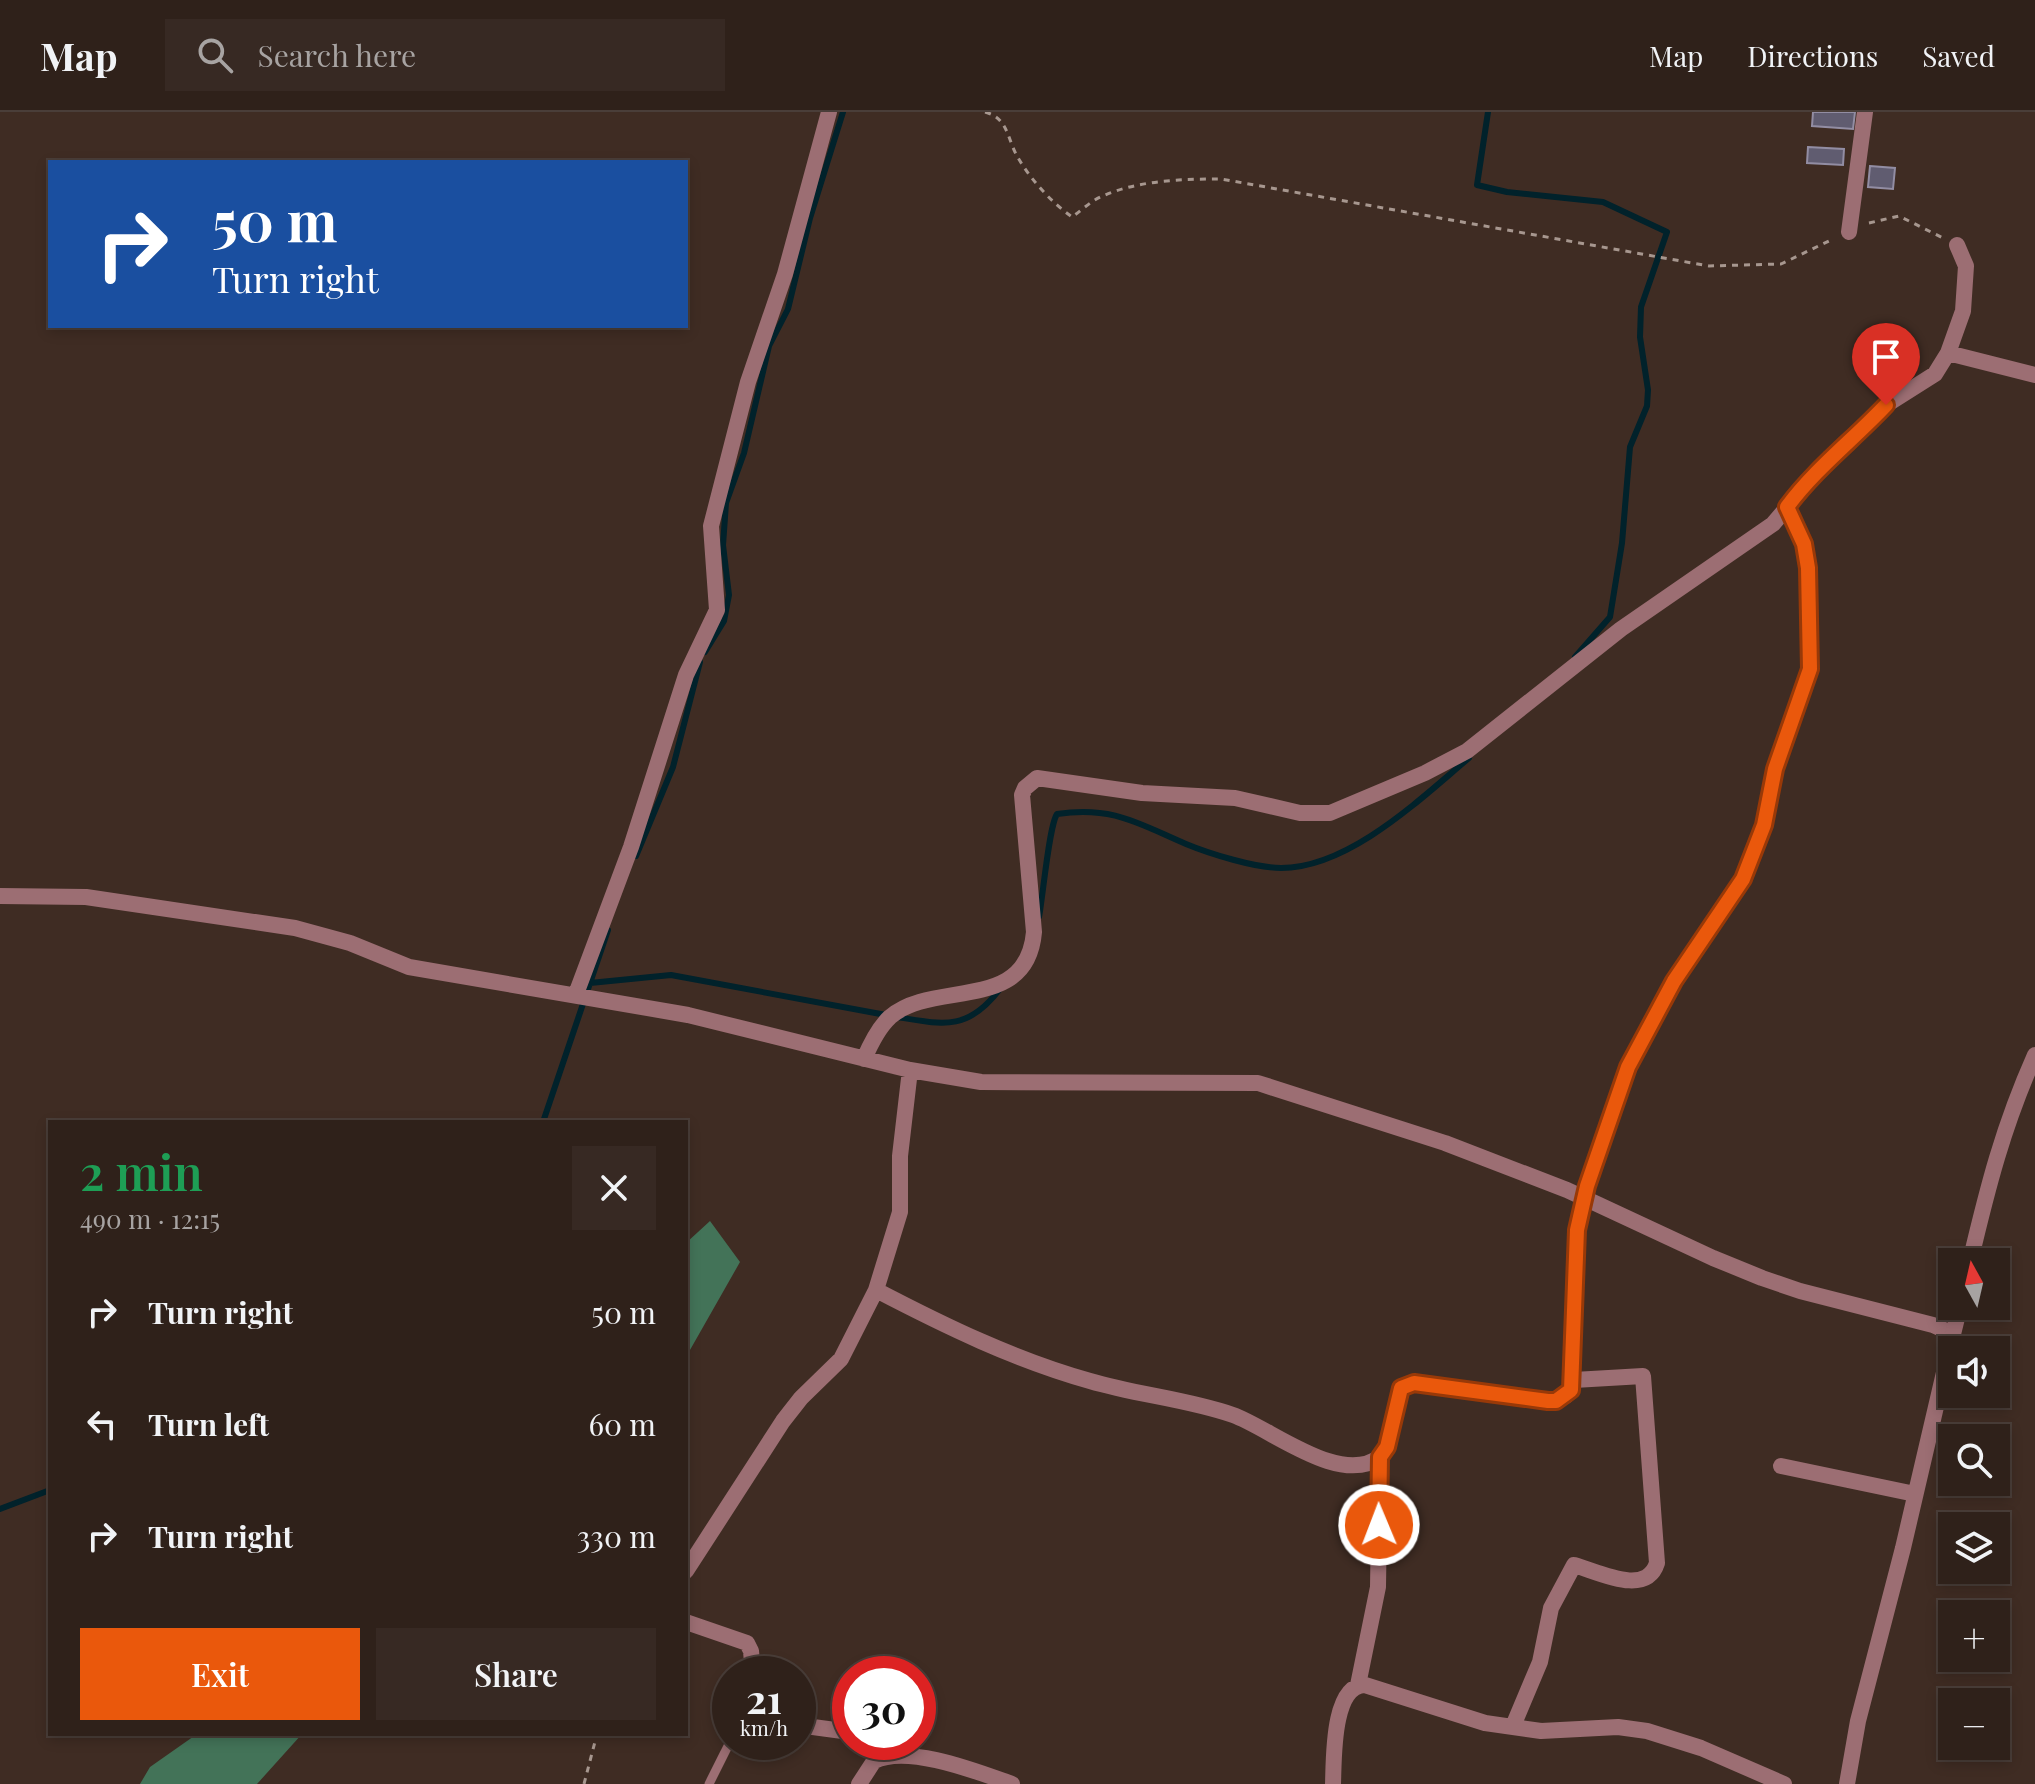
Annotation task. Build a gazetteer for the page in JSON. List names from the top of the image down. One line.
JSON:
{"north":"top","page":{"header":"Map","search":"Search here","nav":["Map","Directions","Saved"],"turn":["50 m","Turn right"],"heading":["2 min","490 m · 12:15"],"map_buttons":["+","−"],"list":[{"name":"Turn right","value":"50 m"},{"name":"Turn left","value":"60 m"},{"name":"Turn right","value":"330 m"}],"buttons":["Exit","Share"],"speed":"21 km/h","limit":"30"}}
